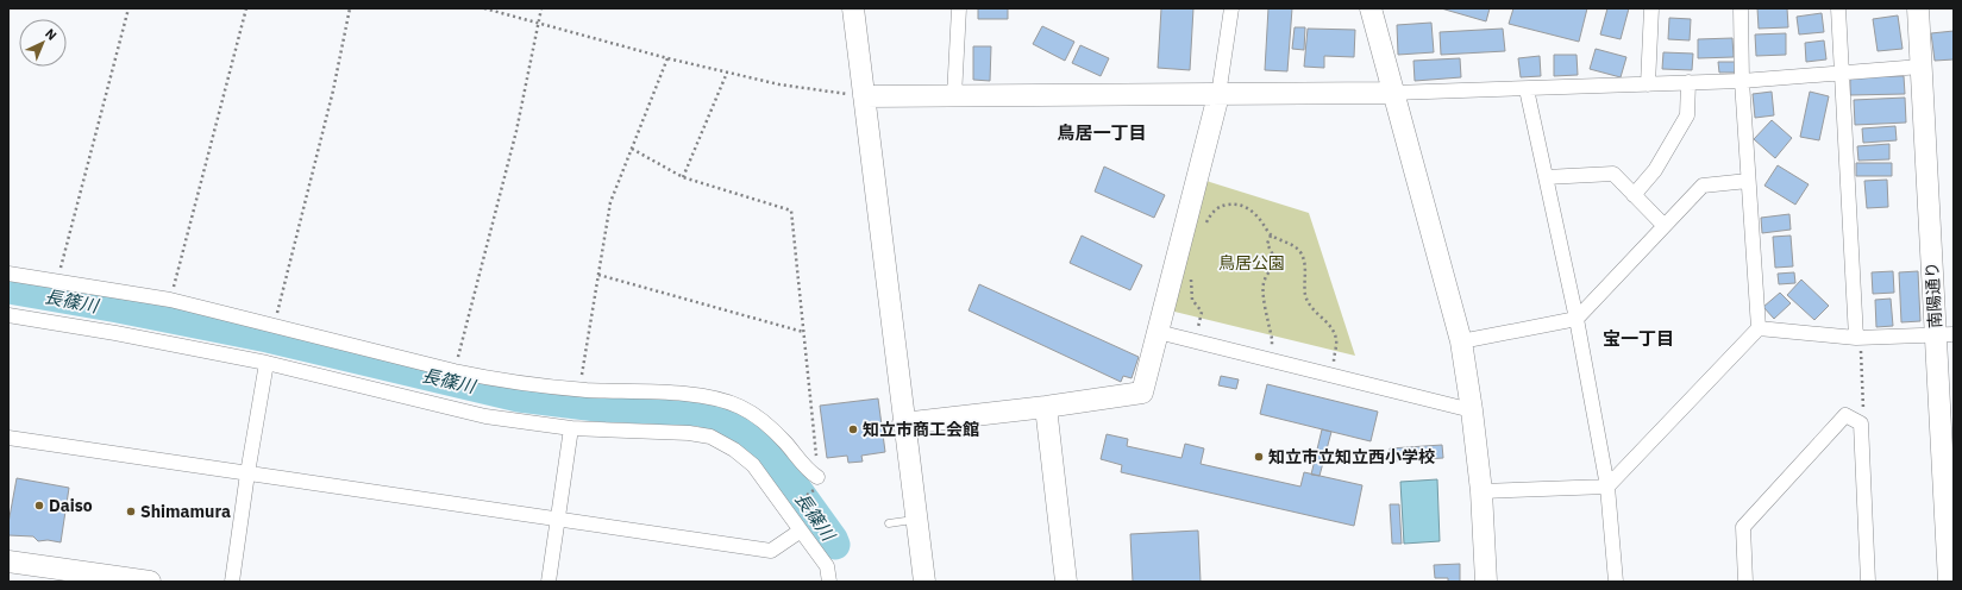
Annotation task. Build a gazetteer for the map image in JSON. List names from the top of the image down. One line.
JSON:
{"streets":{"street":["南陽通り"]},"districts":["鳥居一丁目","宝一丁目"],"water":["長篠川"],"parks":["鳥居公園"],"places":["知立市商工会館","知立市立知立西小学校","Daiso","Shimamura"],"north":"top right"}
